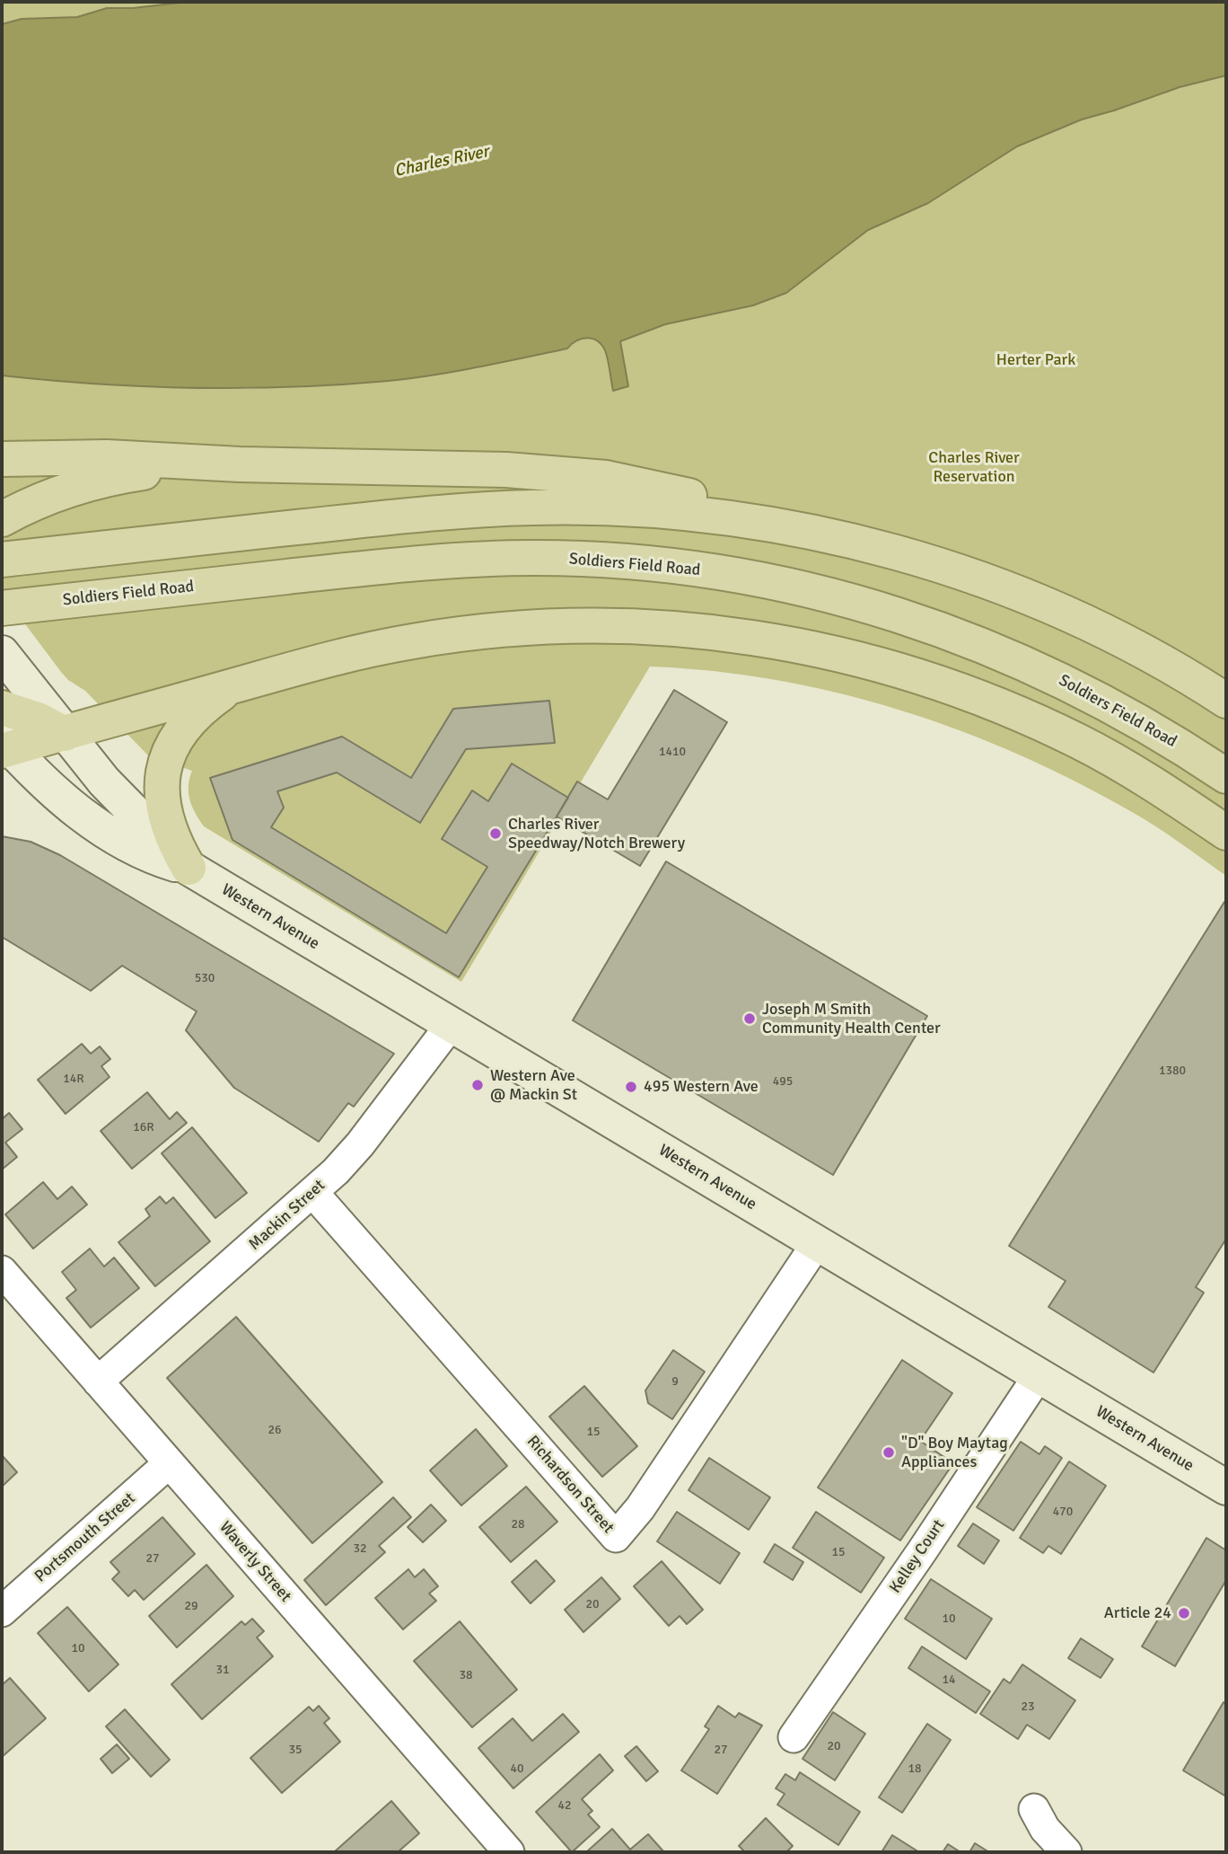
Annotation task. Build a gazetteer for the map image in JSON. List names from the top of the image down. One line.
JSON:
{"streets":{"main road":["Soldiers Field Road","Western Avenue"],"street":["Mackin Street","Richardson Street","Portsmouth Street","Kelley Court","Waverly Street"]},"crossings":[["Western Avenue","Mackin Street"],["Western Avenue","Richardson Street"],["Western Avenue","Kelley Court"],["Mackin Street","Richardson Street"],["Mackin Street","Waverly Street"],["Portsmouth Street","Waverly Street"]],"water":["Charles River"],"parks":["Herter Park","Charles River Reservation"],"places":["Charles River Speedway/Notch Brewery","Joseph M Smith Community Health Center","Western Ave @ Mackin St","495 Western Ave","\"D\" Boy Maytag Appliances","Article 24"],"house_numbers":["1410","530","1380","14R","495","16R","9","26","15","470","28","32","15","27","20","29","10","10","31","38","14","23","20","35","27","40","18","42"]}
